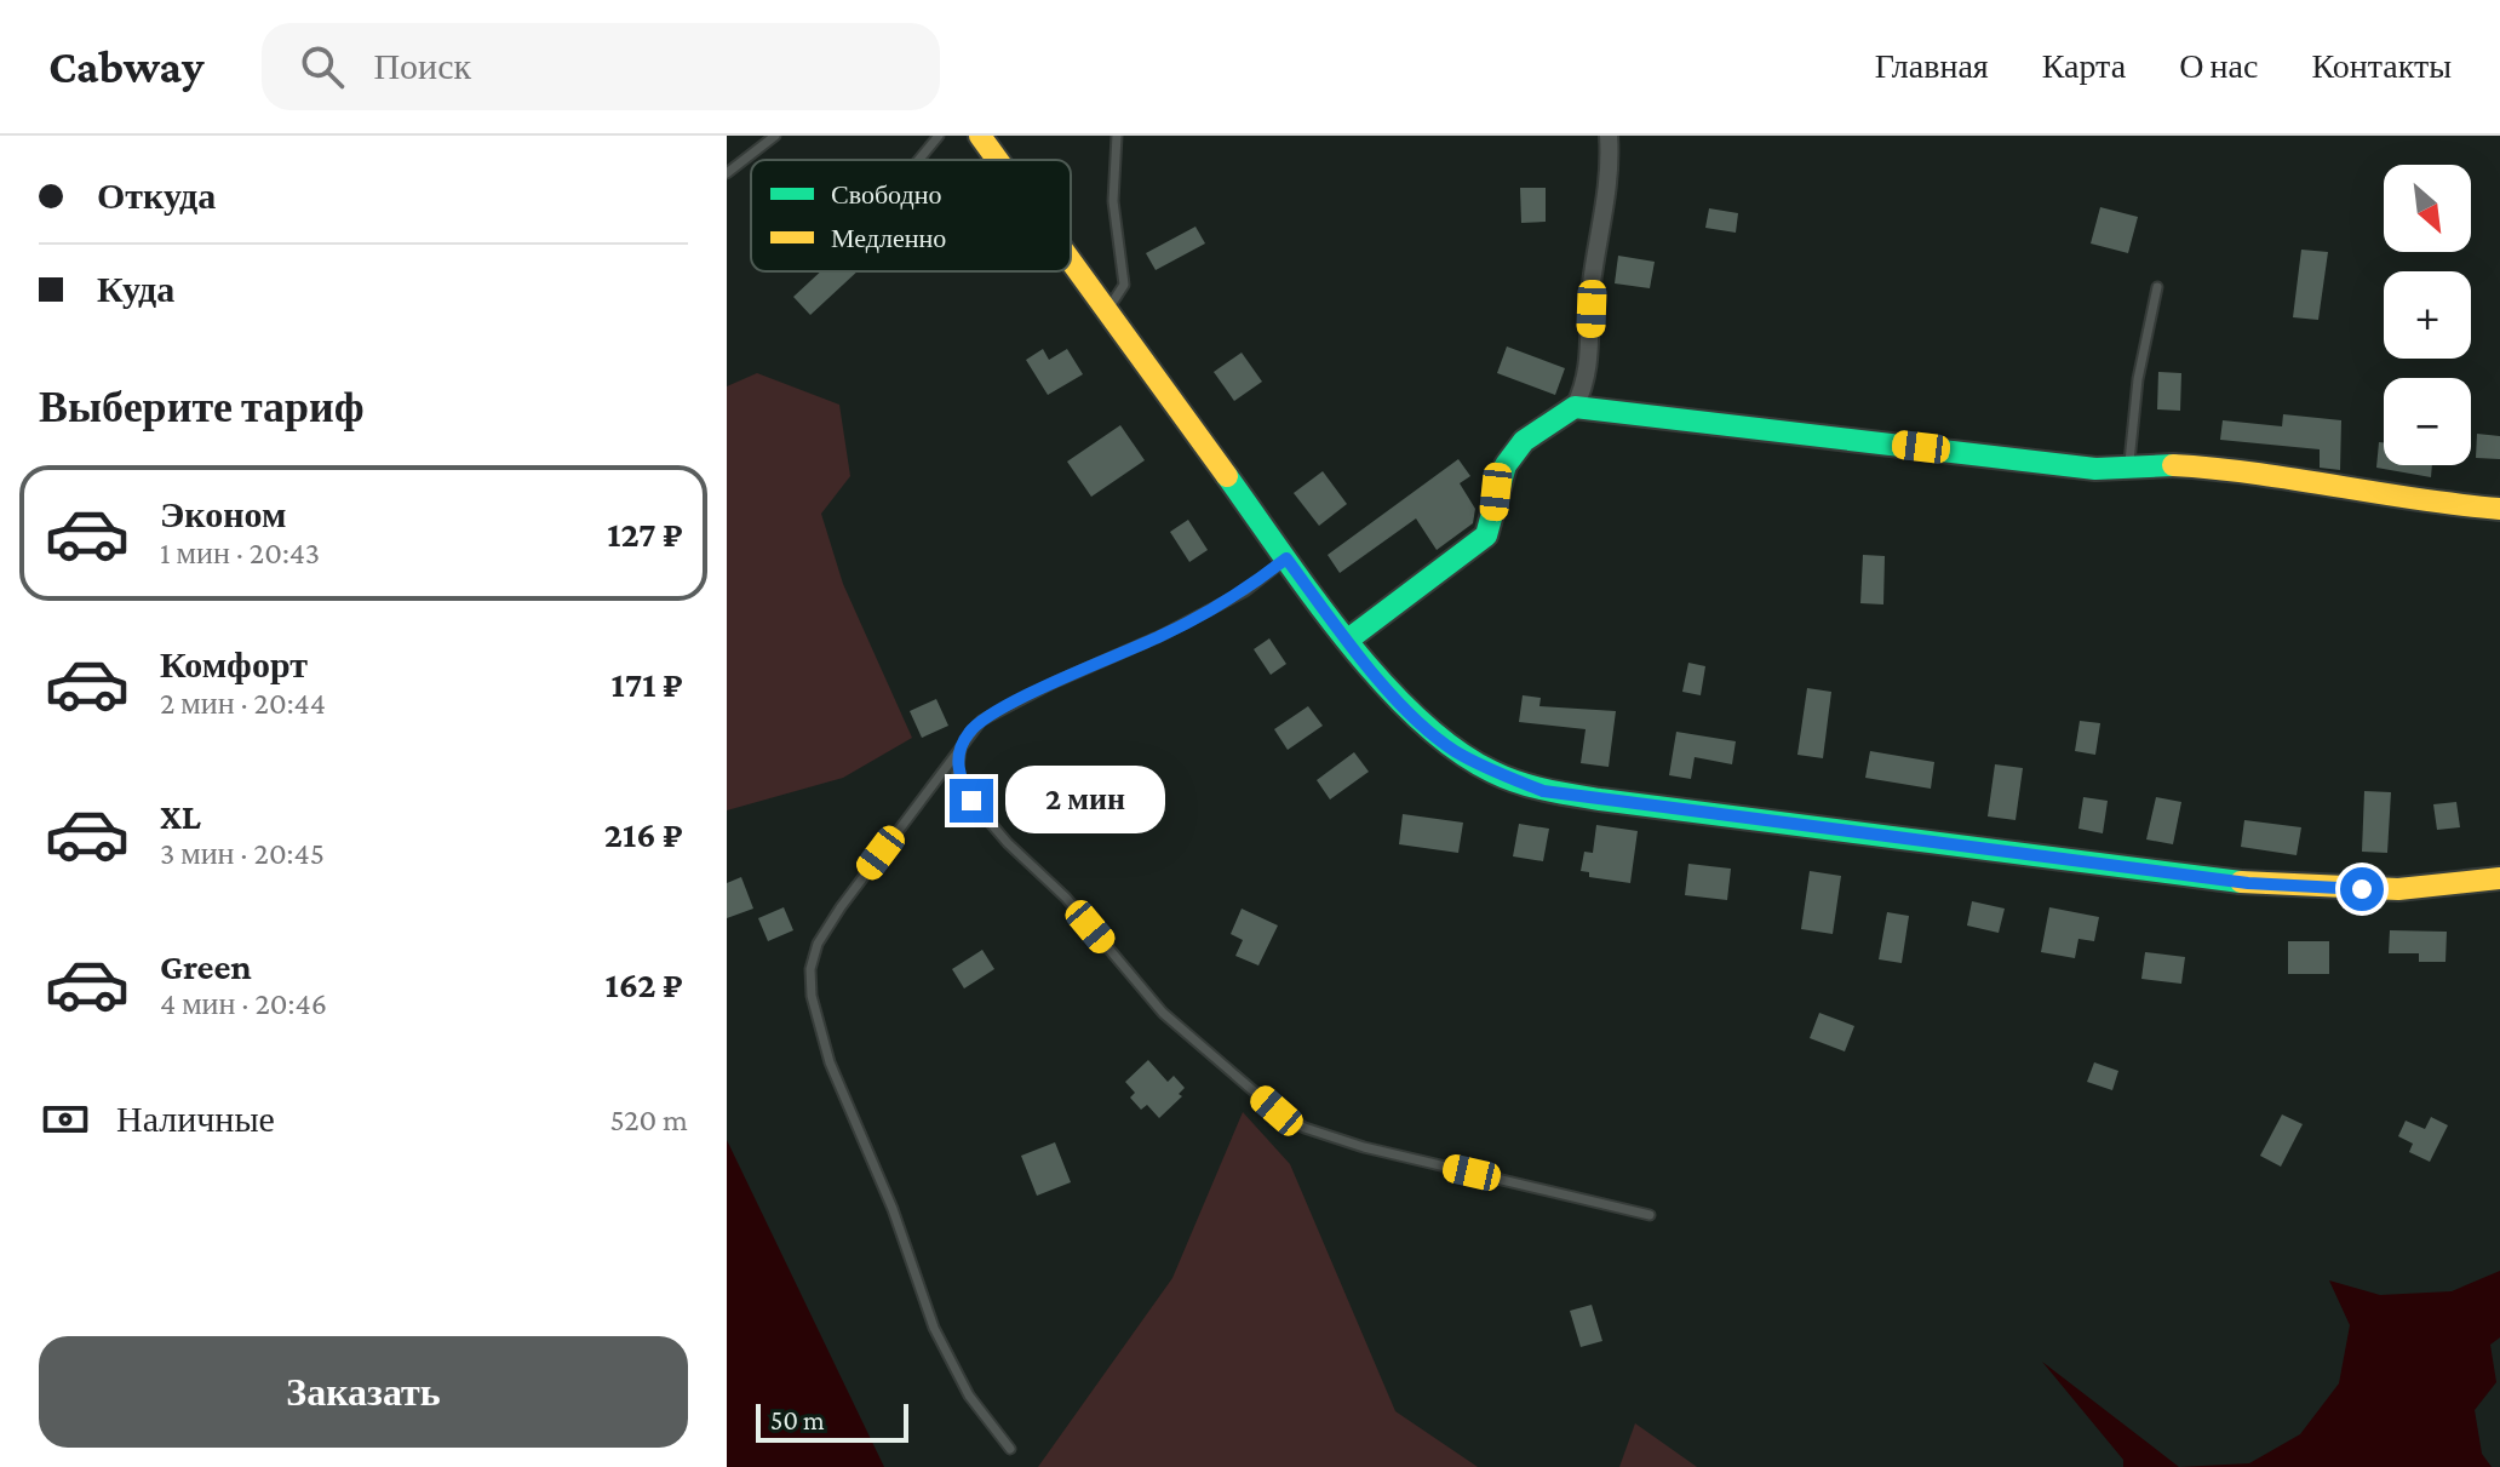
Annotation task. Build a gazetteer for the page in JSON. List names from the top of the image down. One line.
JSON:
{"legend":["Свободно","Медленно"],"scale_bar":"50 m","north":"bottom right","page":{"header":"Cabway","search":"Поиск","nav":["Главная","Карта","О нас","Контакты"],"banner":["Откуда","Куда"],"map_buttons":["+","−"],"heading":"Выберите тариф","list":[{"name":"Эконом","note":"1 мин · 20:43","value":"127 ₽"},{"name":"Комфорт","note":"2 мин · 20:44","value":"171 ₽"},{"name":"XL","note":"3 мин · 20:45","value":"216 ₽"},{"name":"Green","note":"4 мин · 20:46","value":"162 ₽"}],"bubble":"2 мин","pay":["Наличные","520 m"],"buttons":"Заказать","scale":"50 m"}}
